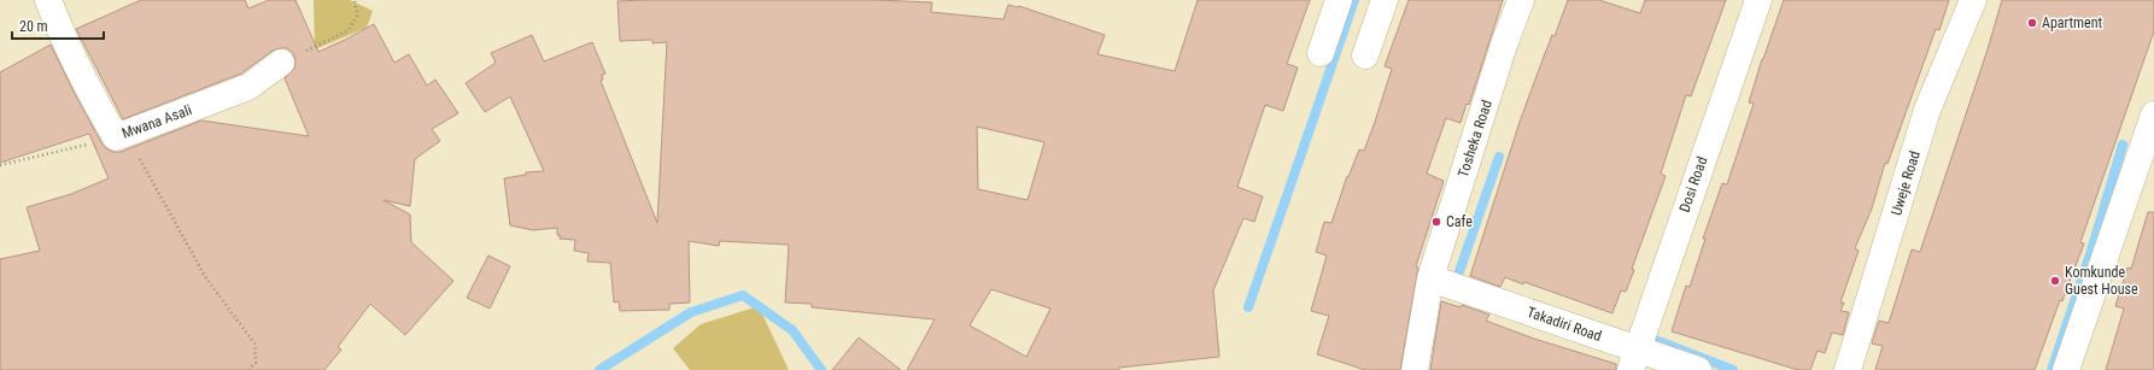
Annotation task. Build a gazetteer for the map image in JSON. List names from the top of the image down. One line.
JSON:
{"streets":{"street":["Mwana Asali","Tosheka Road","Uweje Road","Dosi Road","Takadiri Road"]},"crossings":[["Tosheka Road","Takadiri Road"],["Dosi Road","Takadiri Road"]],"places":["Apartment","Cafe","Komkunde Guest House"],"scale_bar":"20 m"}
